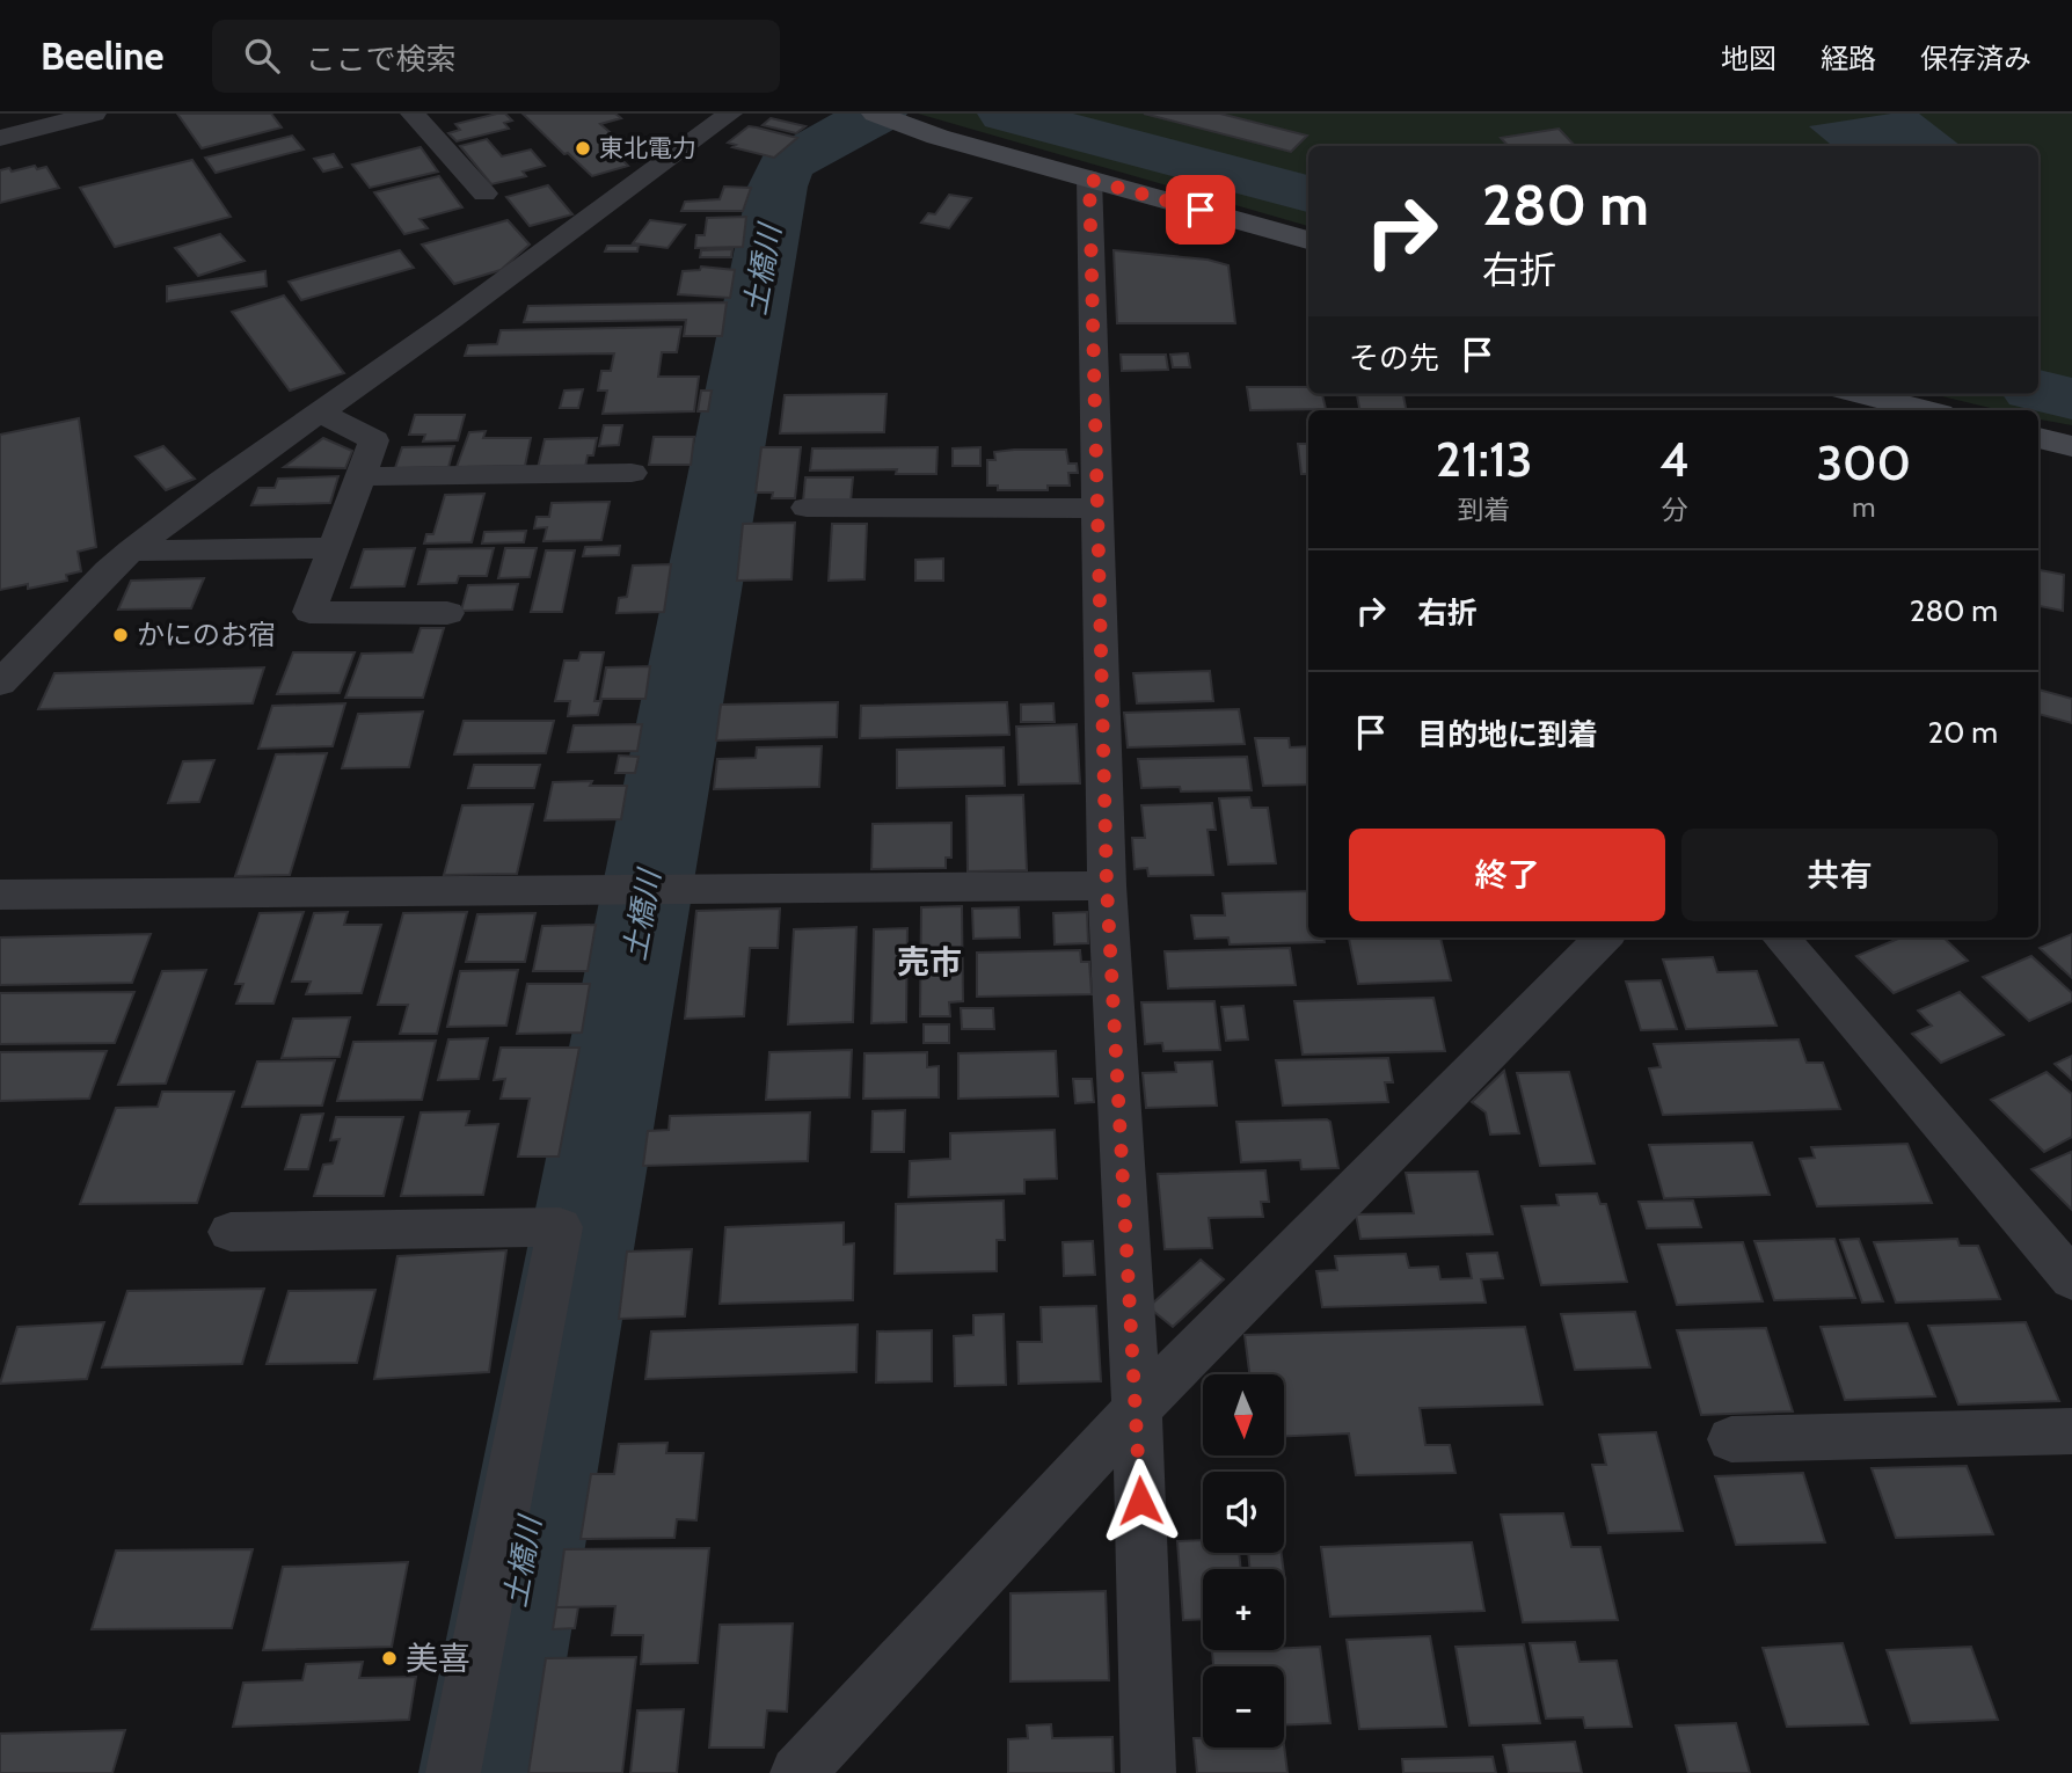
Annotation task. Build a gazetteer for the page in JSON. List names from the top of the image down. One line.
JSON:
{"districts":["売市"],"water":["土橋川"],"places":["東北電力","かにのお宿","美喜"],"north":"bottom","page":{"header":"Beeline","search":"ここで検索","nav":["地図","経路","保存済み"],"turn":["280 m","右折"],"then":"その先","eta":["21:13","到着","4","分","300","m"],"list":[{"name":"右折","value":"280 m"},{"name":"目的地に到着","value":"20 m"}],"buttons":["終了","共有"],"map_buttons":["+","−"]}}
